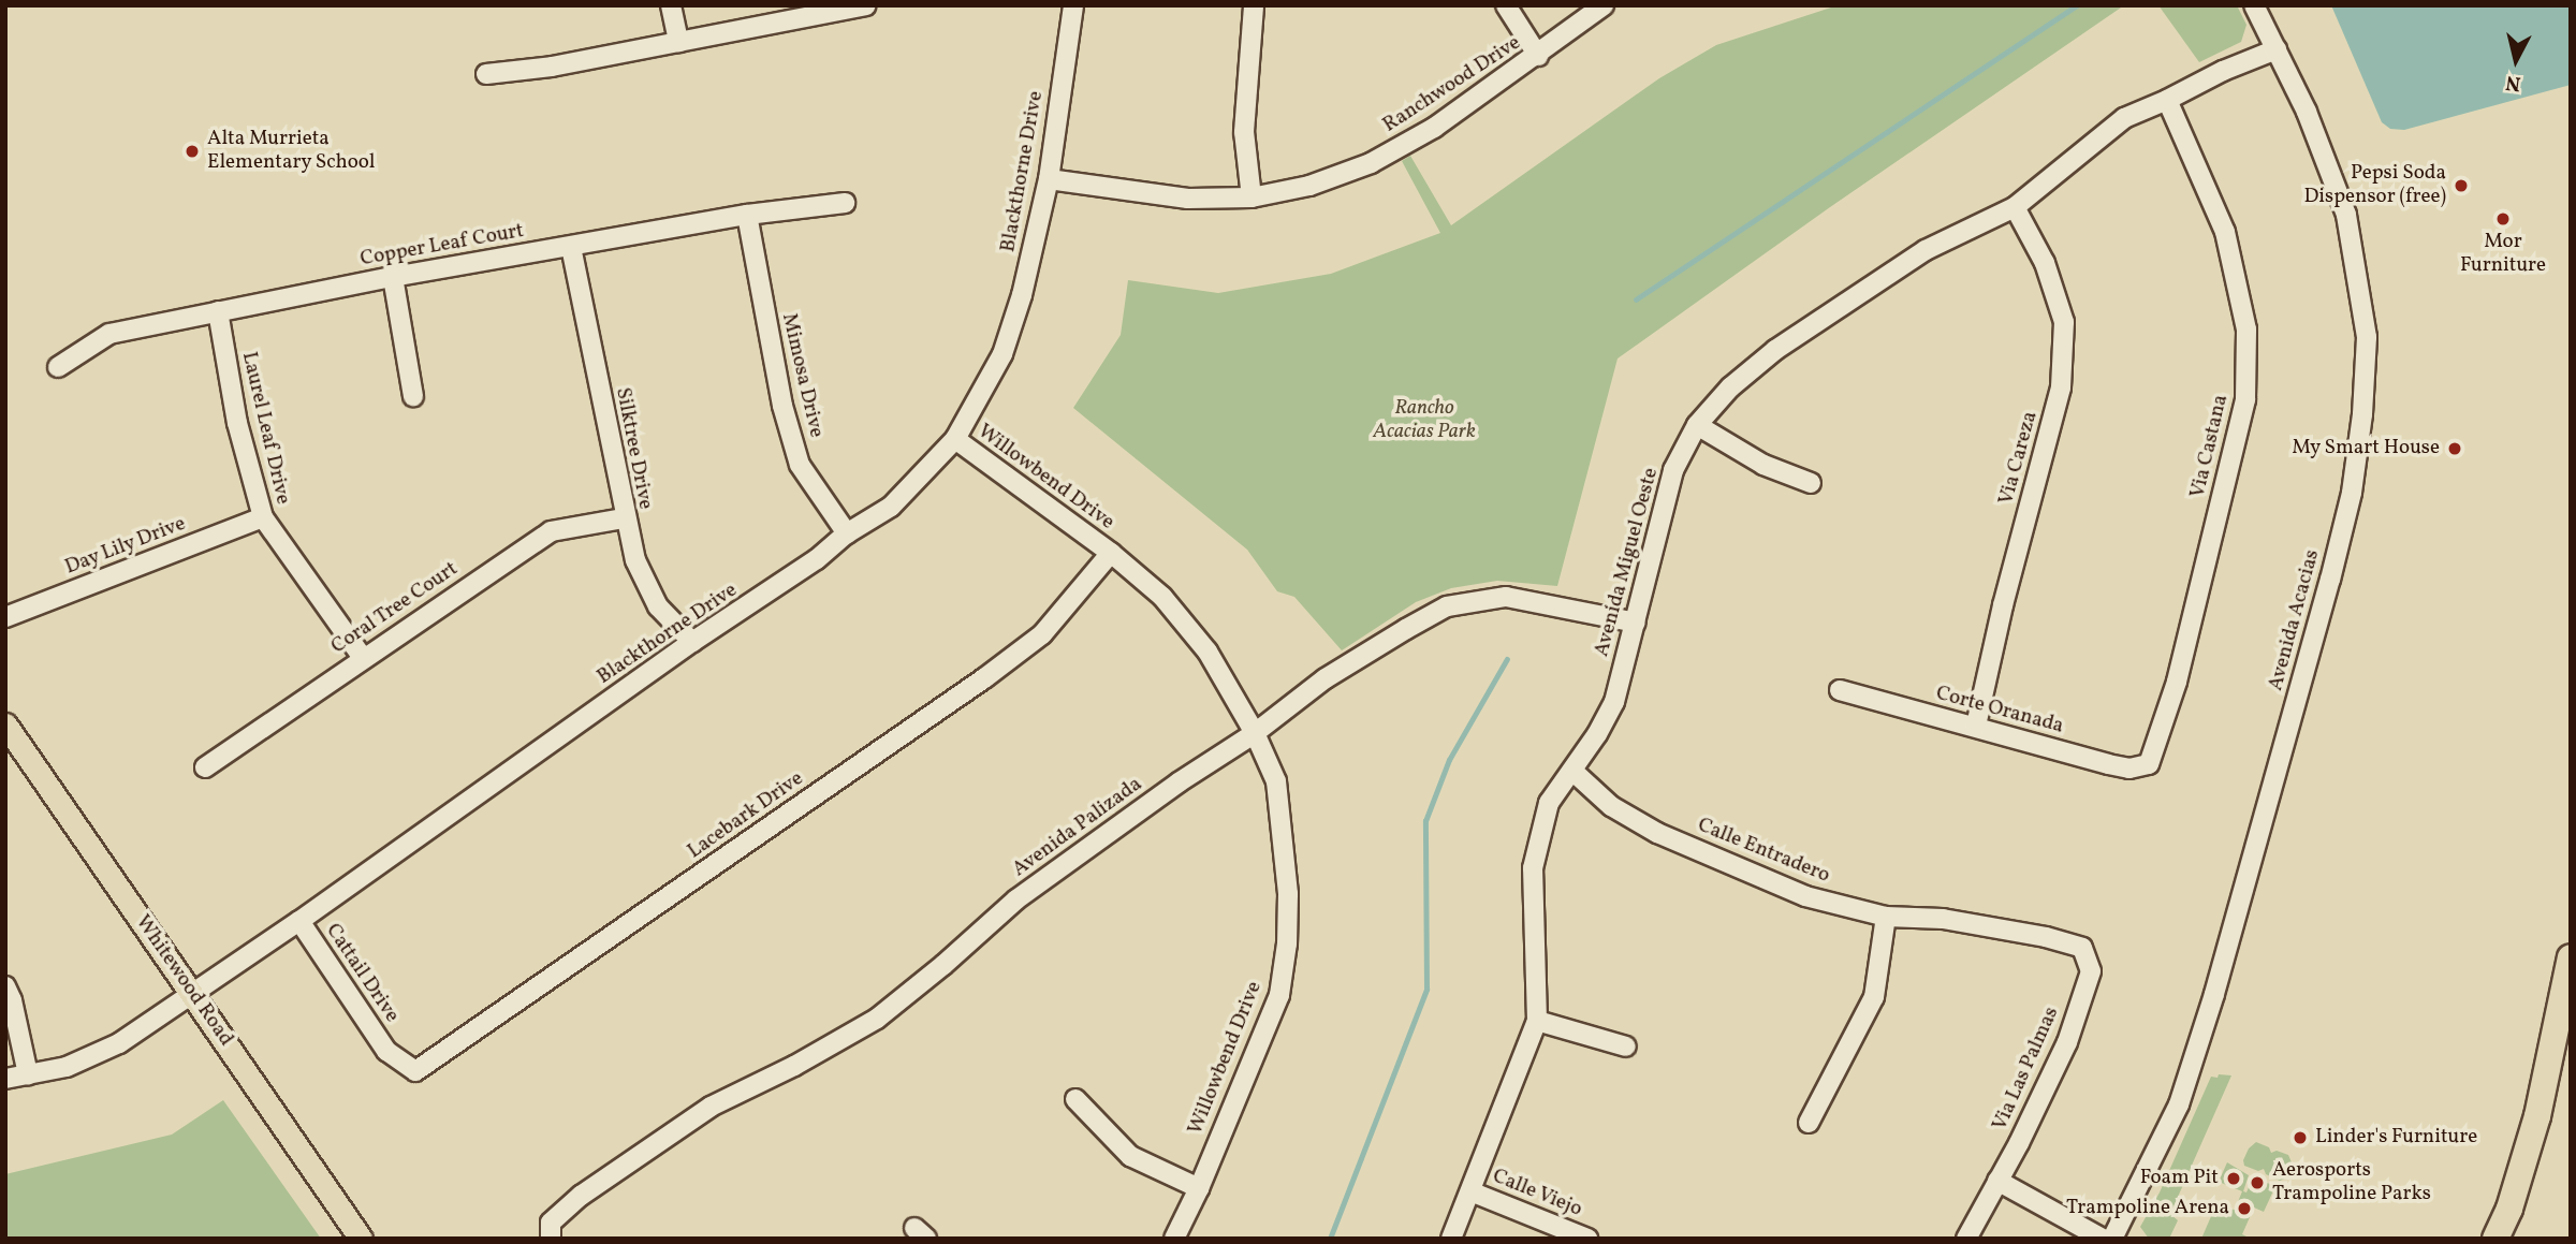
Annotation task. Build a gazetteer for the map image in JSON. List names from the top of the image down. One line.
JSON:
{"streets":{"main road":["Whitewood Road"],"street":["Ranchwood Drive","Blackthorne Drive","Copper Leaf Court","Mimosa Drive","Laurel Leaf Drive","Via Castana","Silktree Drive","Via Careza","Willowbend Drive","Day Lily Drive","Avenida Miguel Oeste","Coral Tree Court","Avenida Acacias","Corte Oranada","Lacebark Drive","Avenida Palizada","Calle Entradero","Cattail Drive","Via Las Palmas","Calle Viejo"]},"crossings":[["Ranchwood Drive","Blackthorne Drive"],["Blackthorne Drive","Mimosa Drive"],["Blackthorne Drive","Silktree Drive"],["Blackthorne Drive","Willowbend Drive"],["Blackthorne Drive","Cattail Drive"],["Blackthorne Drive","Whitewood Road"],["Copper Leaf Court","Mimosa Drive"],["Copper Leaf Court","Laurel Leaf Drive"],["Copper Leaf Court","Silktree Drive"],["Laurel Leaf Drive","Day Lily Drive"],["Laurel Leaf Drive","Coral Tree Court"],["Via Castana","Avenida Miguel Oeste"],["Via Castana","Corte Oranada"],["Silktree Drive","Coral Tree Court"],["Via Careza","Avenida Miguel Oeste"],["Via Careza","Corte Oranada"],["Willowbend Drive","Lacebark Drive"],["Willowbend Drive","Avenida Palizada"],["Avenida Miguel Oeste","Avenida Acacias"],["Avenida Miguel Oeste","Avenida Palizada"],["Avenida Miguel Oeste","Calle Entradero"],["Avenida Miguel Oeste","Calle Viejo"],["Lacebark Drive","Cattail Drive"],["Calle Entradero","Via Las Palmas"]],"parks":["Rancho Acacias Park"],"places":["Alta Murrieta Elementary School","Pepsi Soda Dispensor (free)","Mor Furniture","My Smart House","Linder's Furniture","Foam Pit","Aerosports Trampoline Parks","Trampoline Arena"],"north":"bottom"}
